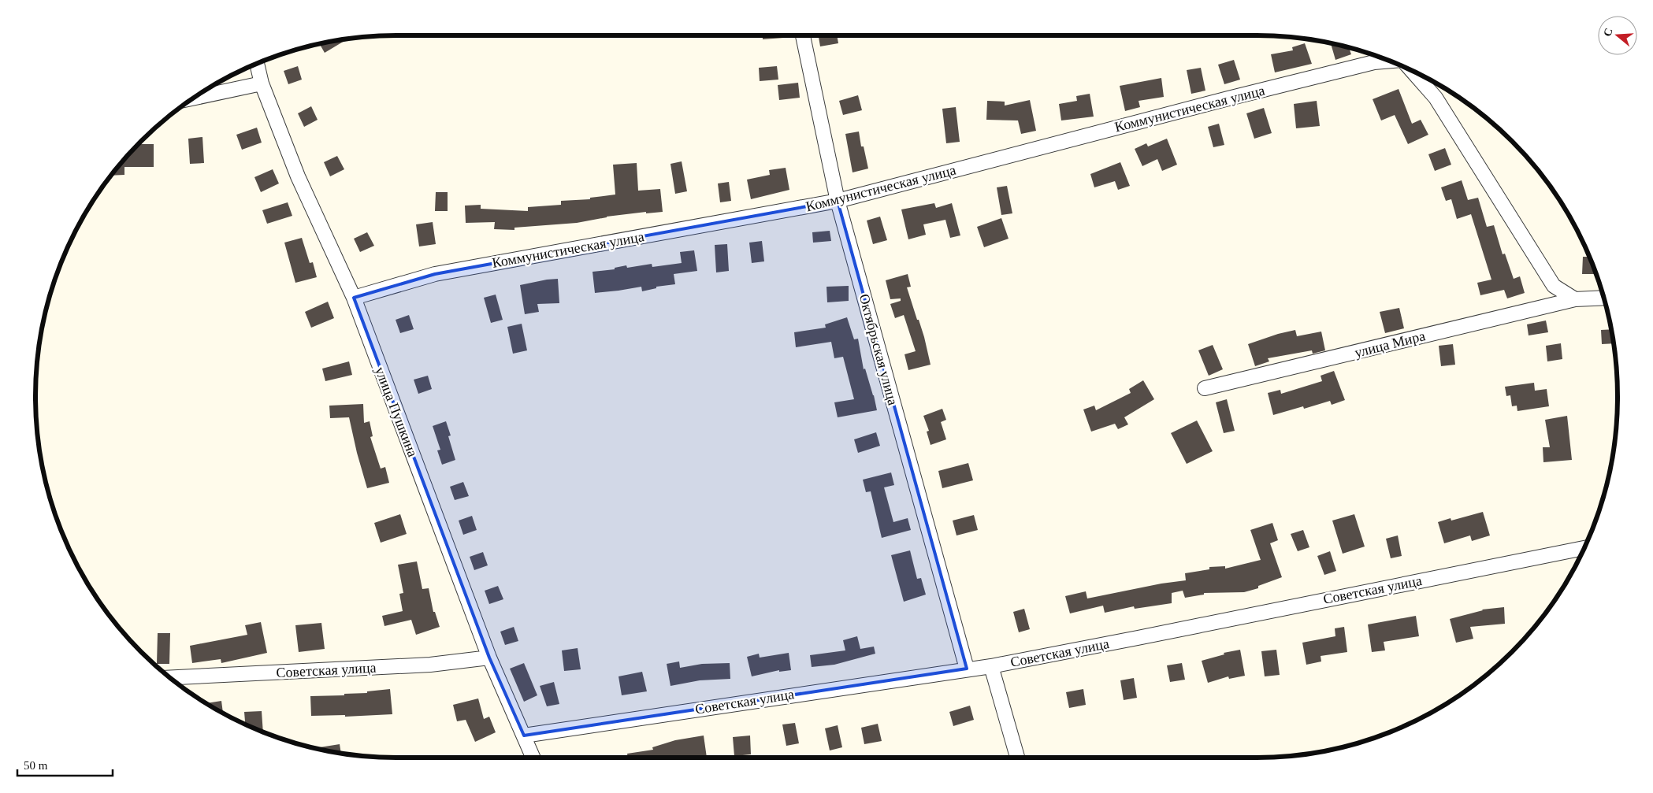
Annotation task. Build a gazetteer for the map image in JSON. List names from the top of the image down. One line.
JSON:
{"streets":{"street":["Коммунистическая улица","улица Мира","Октябрьская улица","улица Пушкина","Советская улица"]},"crossings":[["Коммунистическая улица","Октябрьская улица"],["Коммунистическая улица","улица Пушкина"],["Октябрьская улица","Советская улица"],["улица Пушкина","Советская улица"]],"scale_bar":"50 m","north":"left"}
